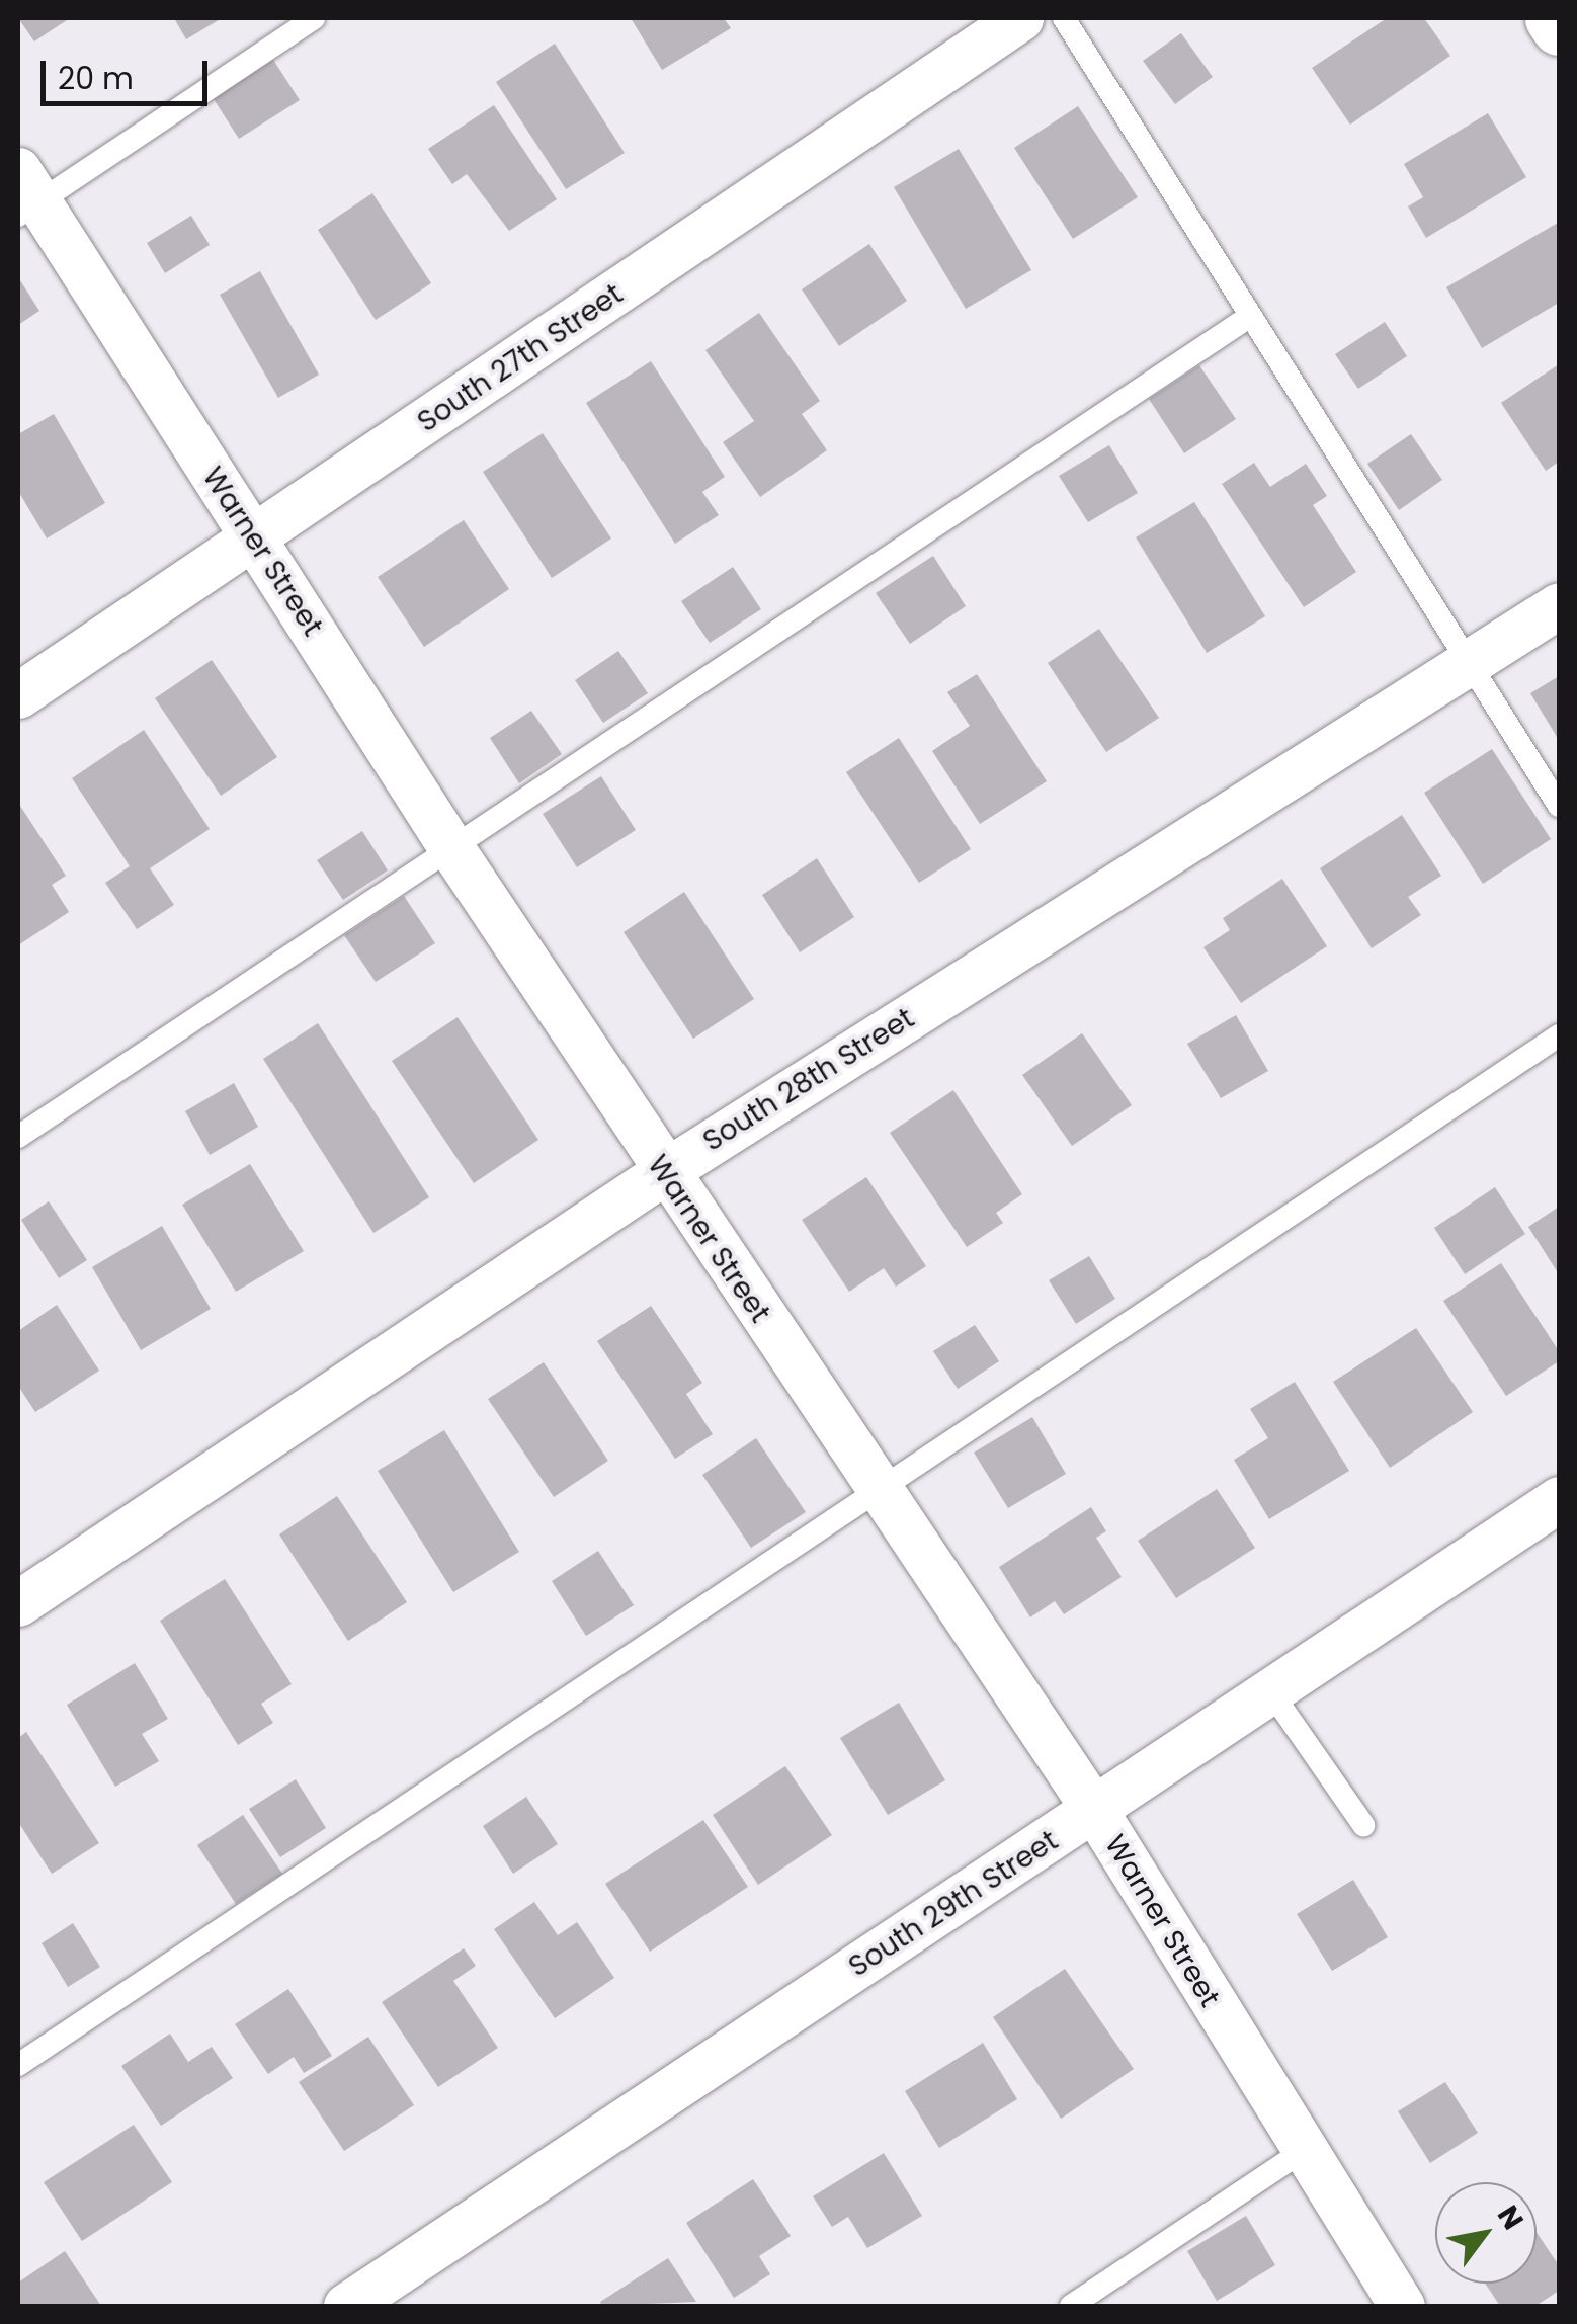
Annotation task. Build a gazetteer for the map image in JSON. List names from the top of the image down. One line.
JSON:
{"streets":{"street":["South 27th Street","Warner Street","South 28th Street","South 29th Street"]},"crossings":[["South 27th Street","Warner Street"],["Warner Street","South 28th Street"],["Warner Street","South 29th Street"]],"scale_bar":"20 m","north":"top right"}
